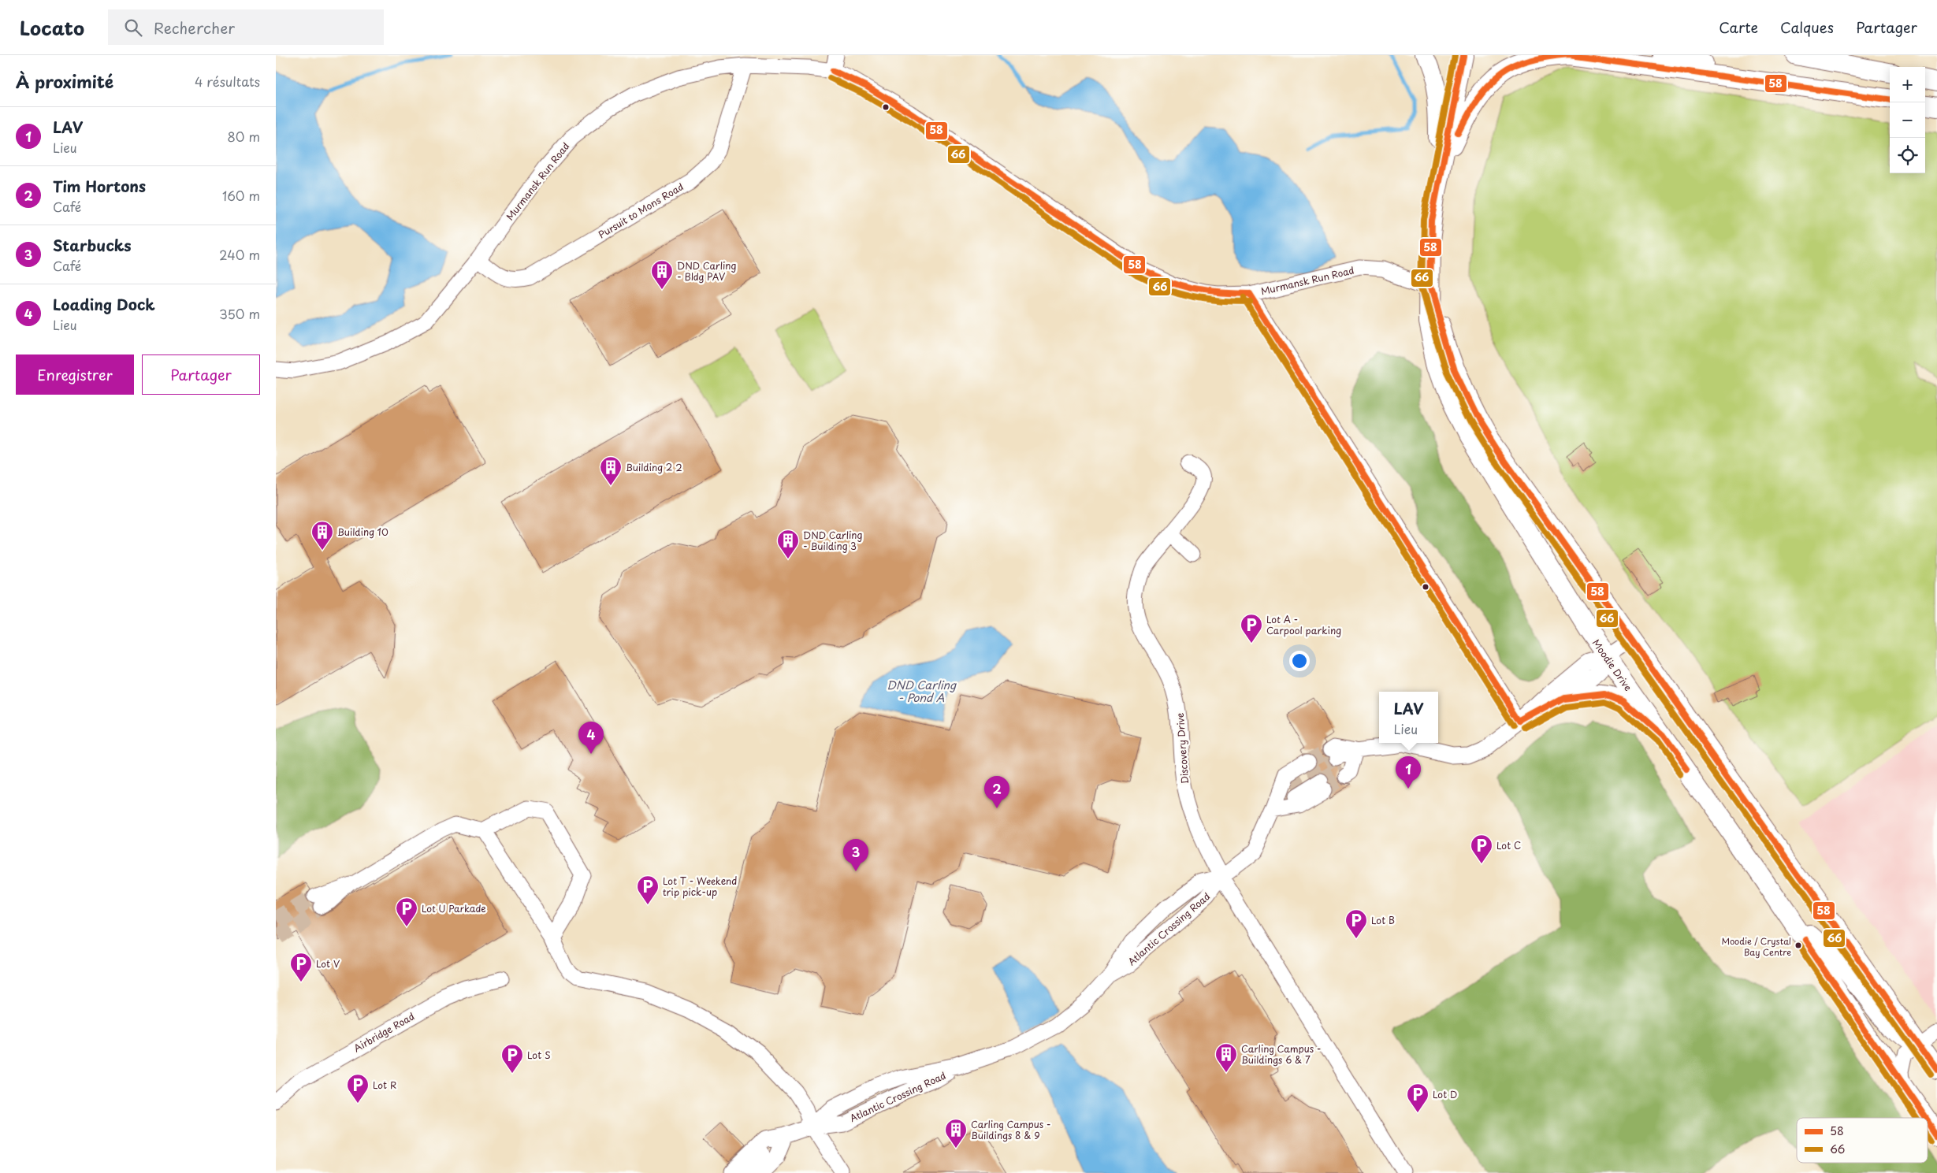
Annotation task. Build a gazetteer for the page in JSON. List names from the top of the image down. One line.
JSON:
{"streets":{"main road":["Moodie Drive"],"street":["Murmansk Run Road","Pursuit to Mons Road","Discovery Drive","Atlantic Crossing Road","Airbridge Road"]},"crossings":[["Murmansk Run Road","Pursuit to Mons Road"],["Murmansk Run Road","Moodie Drive"],["Discovery Drive","Atlantic Crossing Road"]],"water":["DND Carling - Pond A"],"places":{"building":["DND Carling - Bldg PAV","Building 2 2","Building 10","DND Carling - Building 3","Carling Campus - Buildings 6 & 7","Carling Campus - Buildings 8 & 9"],"parking":["Lot A - Carpool parking","Lot C","Lot T - Weekend trip pick-up","Lot U Parkade","Lot B","Lot V","Lot S","Lot R","Lot D"],"other":["Moodie / Crystal Bay Centre"]},"lines":["transit line 58","transit line 66"],"legend":["58","66"],"page":{"header":"Locato","search":"Rechercher","nav":["Carte","Calques","Partager"],"heading":["À proximité","4 résultats"],"map_buttons":["+","−"],"list":[{"mark":"1","name":"LAV","note":"Lieu","value":"80 m"},{"mark":"2","name":"Tim Hortons","note":"Café","value":"160 m"},{"mark":"3","name":"Starbucks","note":"Café","value":"240 m"},{"mark":"4","name":"Loading Dock","note":"Lieu","value":"350 m"}],"buttons":["Enregistrer","Partager"],"popup":["LAV","Lieu"],"pins":["4","1","2","3"]}}
